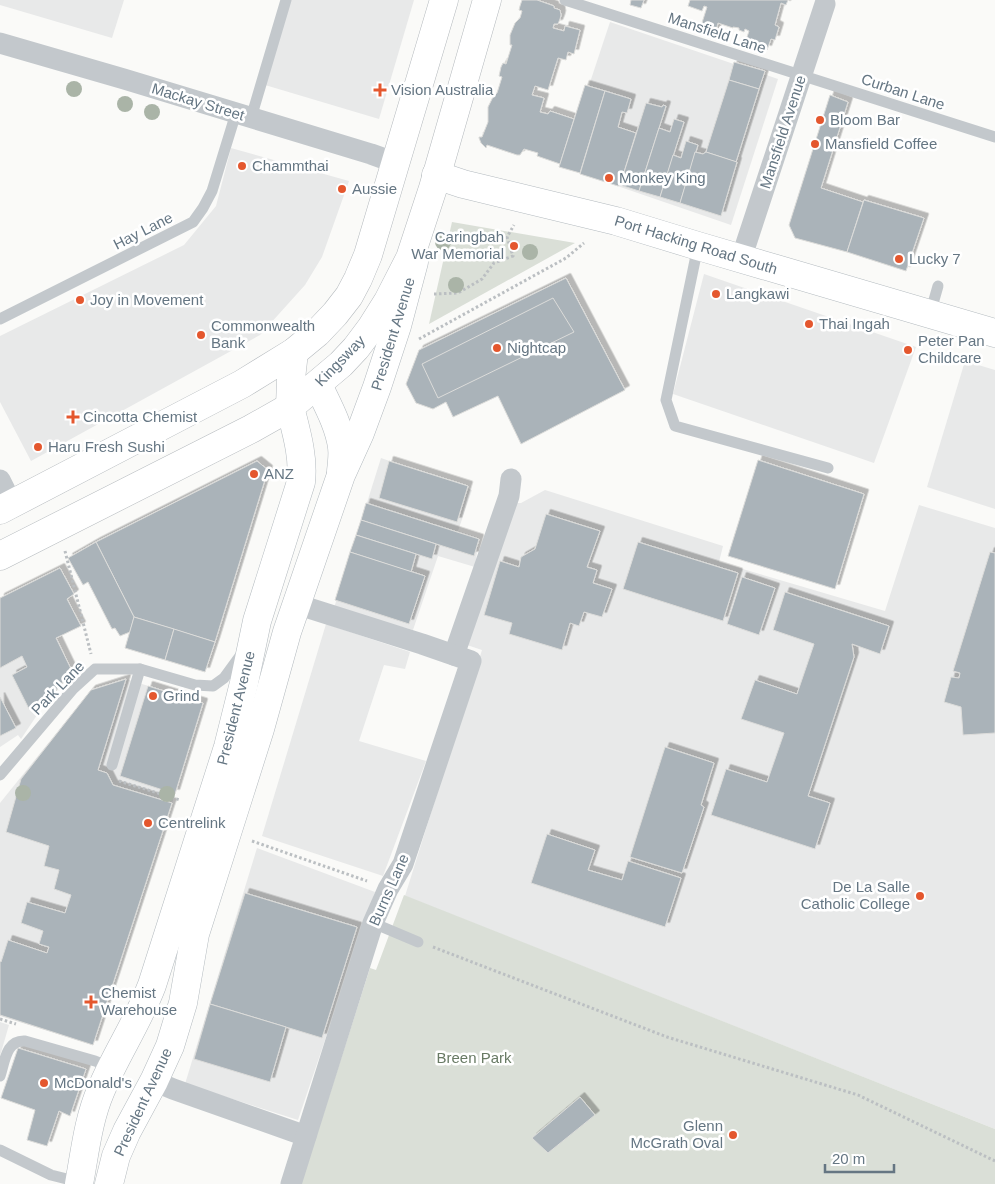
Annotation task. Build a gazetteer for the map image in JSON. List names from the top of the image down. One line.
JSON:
{"streets":{"main road":["Port Hacking Road South","President Avenue","Kingsway"],"street":["Mackay Street","Mansfield Avenue","Burns Lane"],"lane":["Mansfield Lane","Curban Lane","Hay Lane","Park Lane"]},"crossings":[["Mansfield Lane","Curban Lane"],["Mansfield Lane","Mansfield Avenue"],["Curban Lane","Mansfield Avenue"],["Mackay Street","Hay Lane"],["Mackay Street","Port Hacking Road South"],["Mansfield Avenue","Port Hacking Road South"],["Port Hacking Road South","President Avenue"],["Port Hacking Road South","Kingsway"],["President Avenue","Kingsway"],["President Avenue","Park Lane"],["President Avenue","Burns Lane"]],"parks":["Breen Park"],"places":{"health":["Vision Australia","Cincotta Chemist","Chemist Warehouse"],"other":["Bloom Bar","Mansfield Coffee","Chammthai","Monkey King","Aussie","Caringbah War Memorial","Lucky 7","Langkawi","Joy in Movement","Thai Ingah","Commonwealth Bank","Nightcap","Peter Pan Childcare","Haru Fresh Sushi","ANZ","Grind","Centrelink","De La Salle Catholic College","McDonald's","Glenn McGrath Oval"]},"scale_bar":"20 m"}
